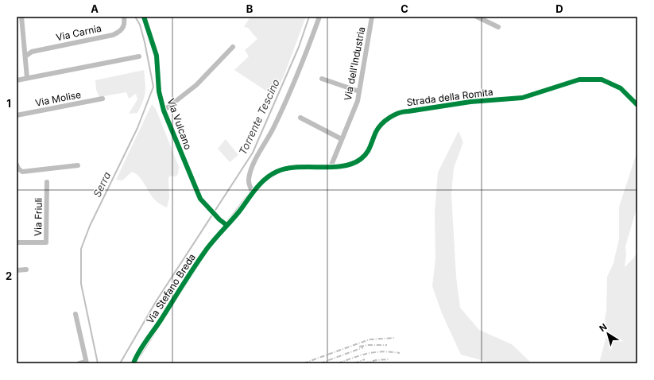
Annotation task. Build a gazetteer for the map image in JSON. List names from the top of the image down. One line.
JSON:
{"streets":{"street":["Via Carnia","Via dell'Industria","Strada della Romita","Via Molise","Via Vulcano","Via Friuli","Via Stefano Breda"]},"crossings":[["Via dell'Industria","Strada della Romita"],["Strada della Romita","Via Vulcano"],["Strada della Romita","Via Stefano Breda"],["Via Vulcano","Via Stefano Breda"]],"water":["Torrente Tescino","Serra"],"north":"top left","grid":{"columns":["A","B","C","D"],"rows":["1","2"]}}
